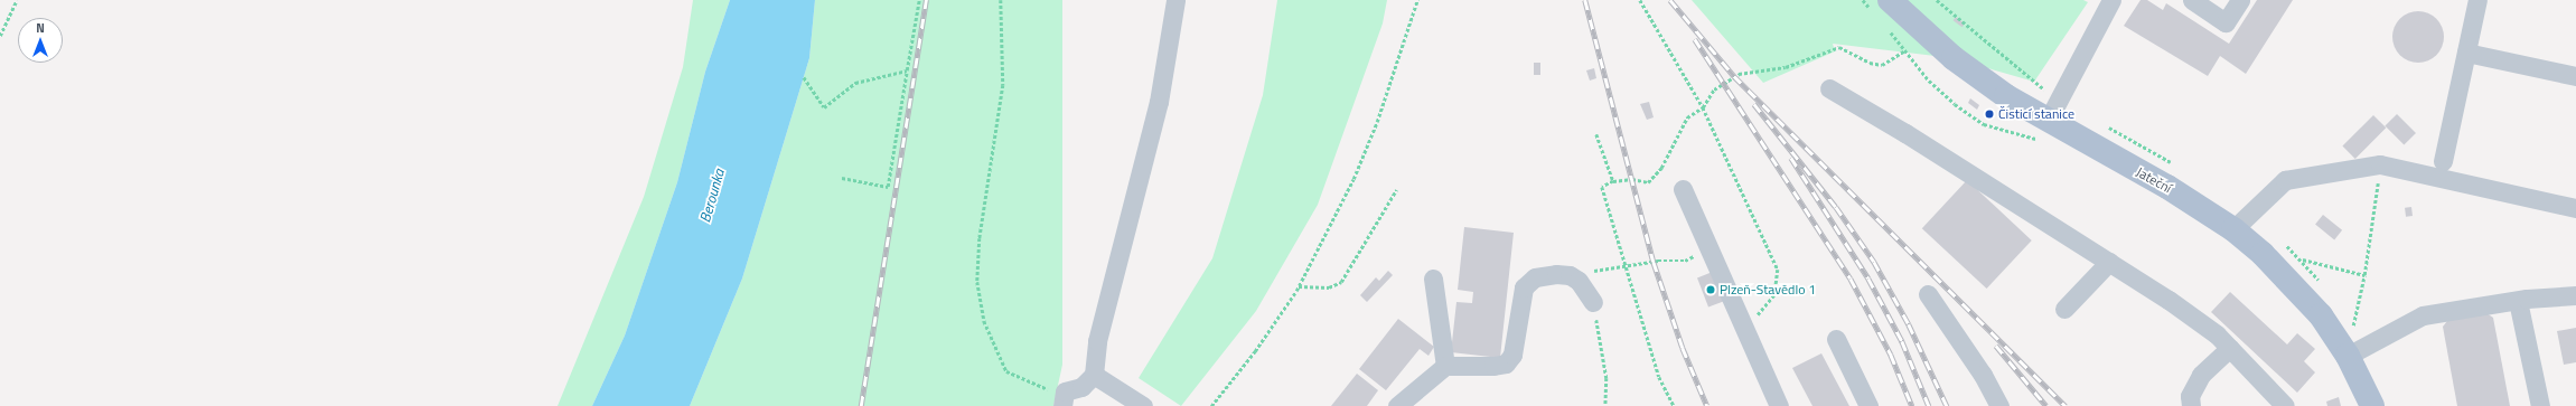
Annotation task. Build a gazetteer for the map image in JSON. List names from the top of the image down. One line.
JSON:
{"streets":{"main road":["Jateční"]},"water":["Berounka"],"places":["Čisticí stanice","Plzeň-Stavědlo 1"],"north":"top"}
